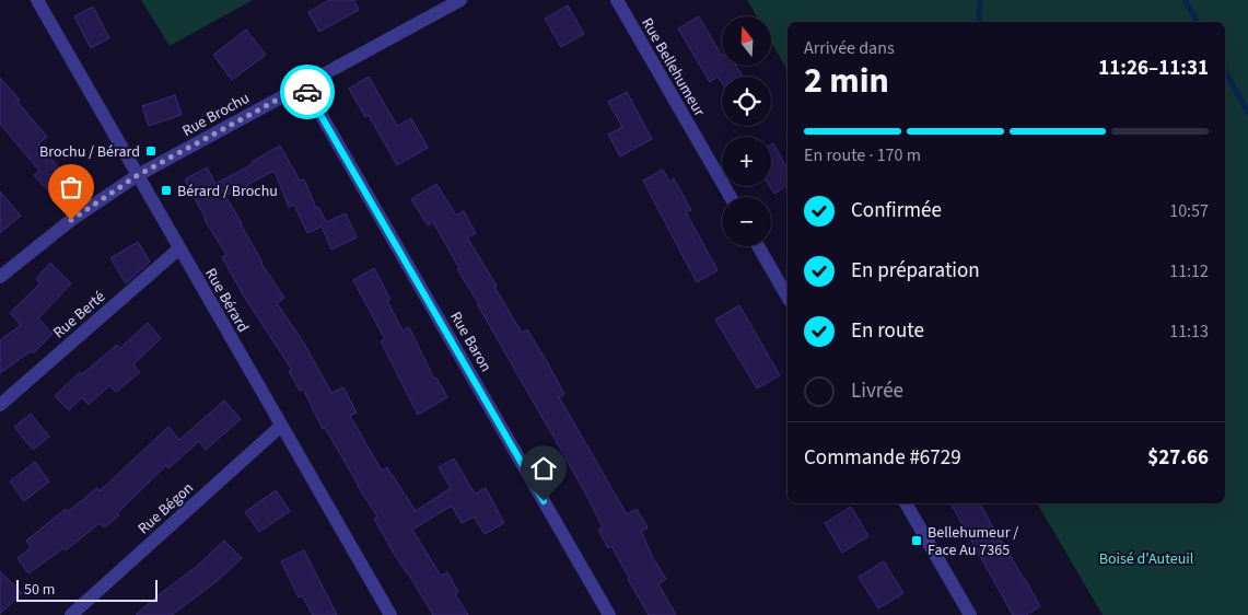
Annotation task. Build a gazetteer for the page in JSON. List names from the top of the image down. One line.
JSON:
{"streets":{"street":["Rue Bellehumeur","Rue Brochu","Rue Bérard","Rue Berté","Rue Baron","Rue Bégon"]},"crossings":[["Rue Brochu","Rue Bérard"],["Rue Brochu","Rue Baron"],["Rue Bérard","Rue Berté"],["Rue Bérard","Rue Bégon"]],"parks":["Boisé d'Auteuil"],"places":{"transit":["Brochu / Bérard","Bérard / Brochu","Bellehumeur / Face Au 7365"]},"scale_bar":"50 m","north":"top","page":{"map_buttons":["+","−"],"heading":["2 min","Arrivée dans","11:26–11:31"],"panel":["Commande #6729","$27.66"],"bar":"En route · 170 m","list":[["Confirmée","10:57"],["En préparation","11:12"],["En route","11:13"],"Livrée"],"scale":"50 m"}}
